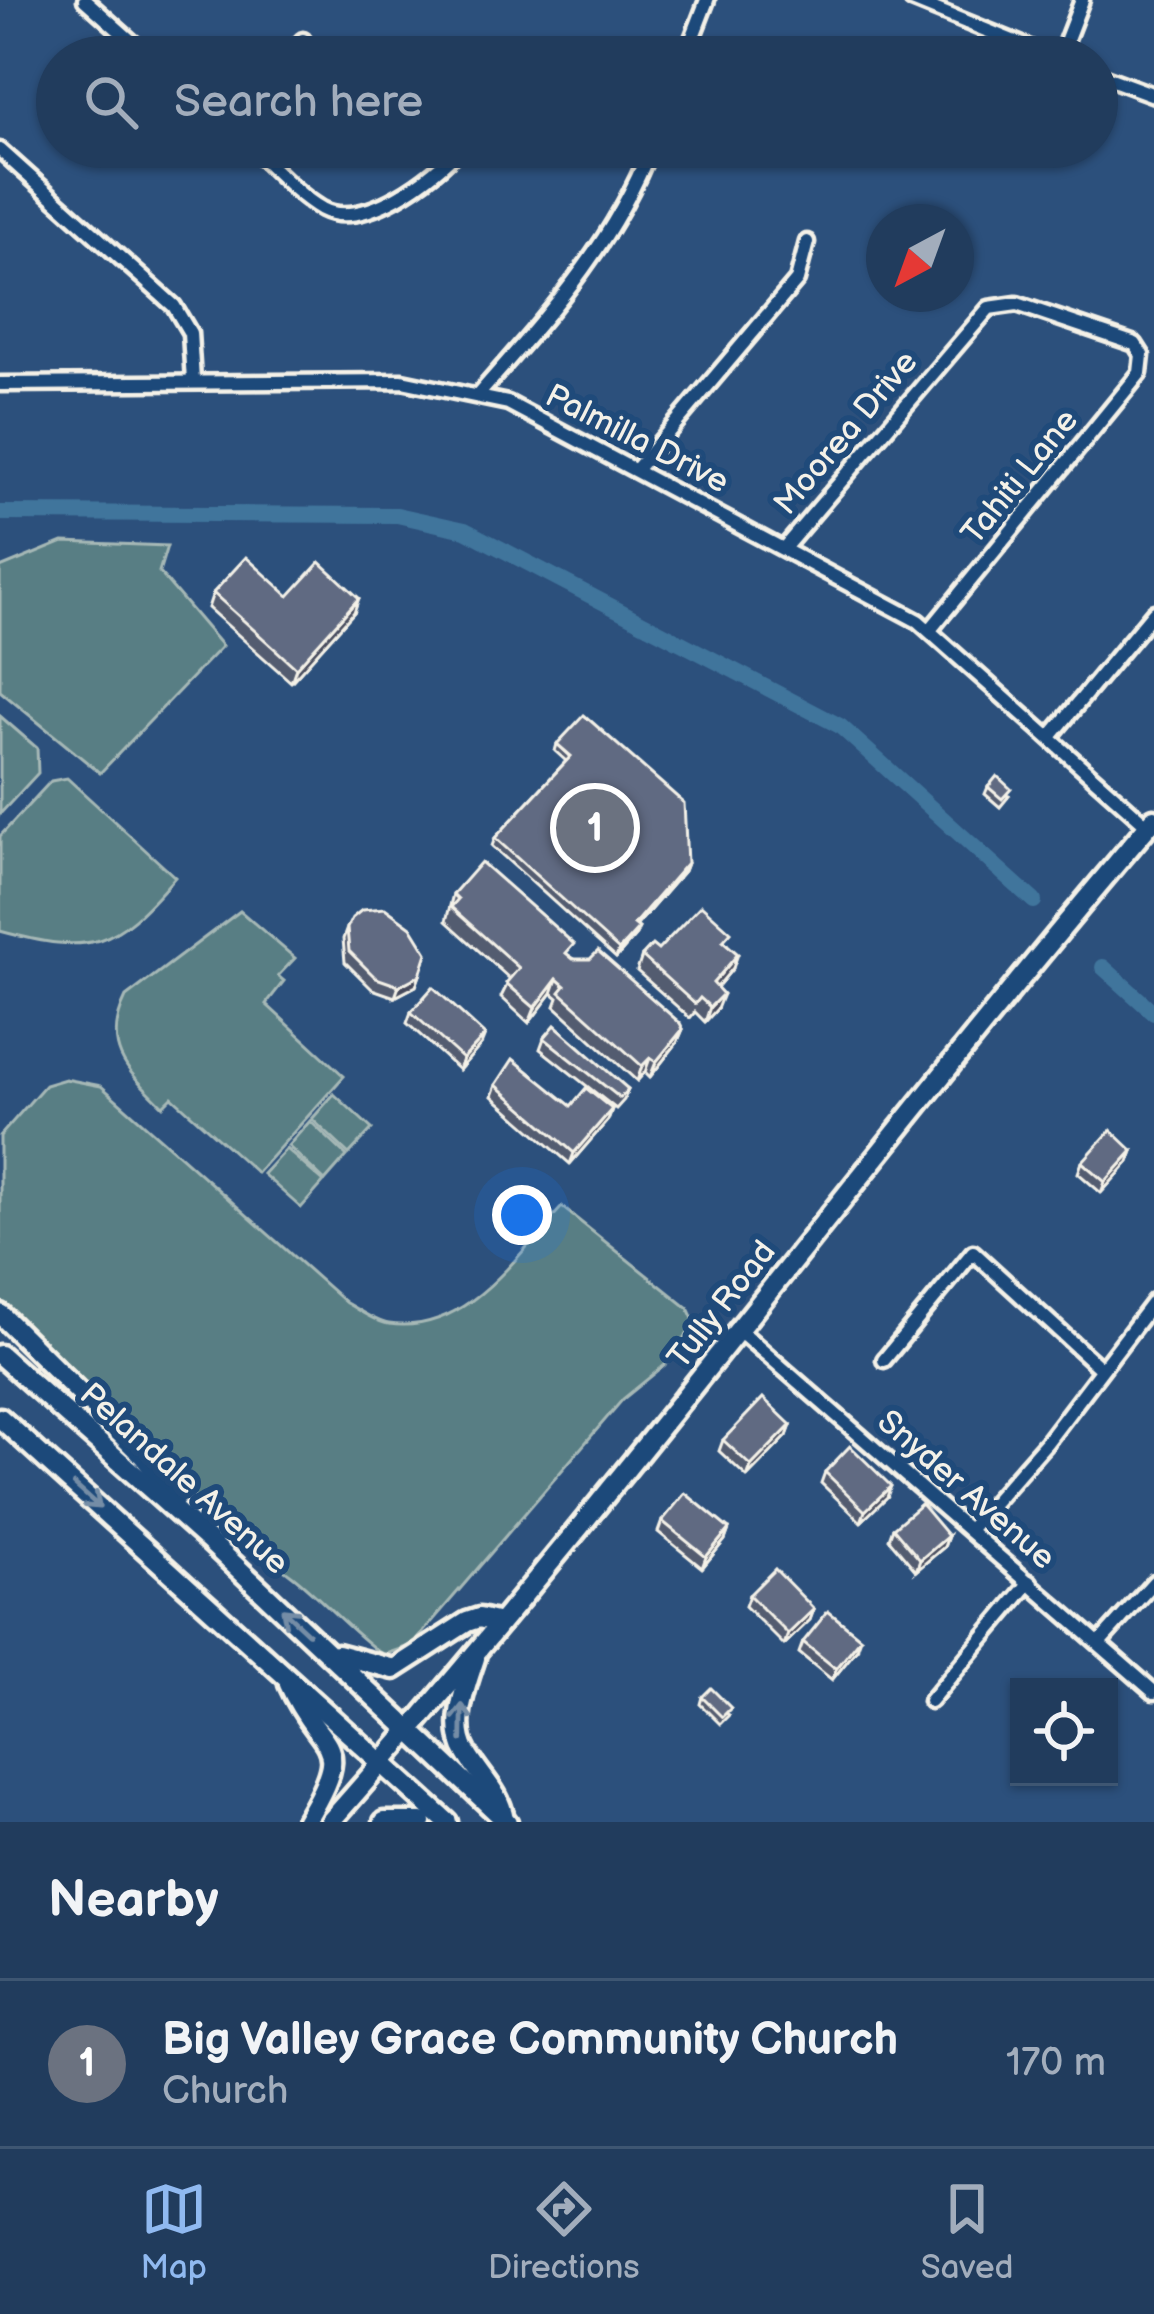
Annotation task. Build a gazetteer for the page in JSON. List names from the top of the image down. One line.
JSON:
{"streets":{"main road":["Tully Road","Pelandale Avenue"],"street":["Moorea Drive","Palmilla Drive","Tahiti Lane","Snyder Avenue"]},"crossings":[["Moorea Drive","Palmilla Drive"],["Moorea Drive","Tahiti Lane"],["Palmilla Drive","Tahiti Lane"],["Palmilla Drive","Tully Road"],["Tully Road","Pelandale Avenue"],["Tully Road","Snyder Avenue"]],"north":"bottom left","page":{"search":"Search here","pins":"1","heading":"Nearby","list":[{"mark":"1","name":"Big Valley Grace Community Church","note":"Church","value":"170 m"}],"nav":["Map","Directions","Saved"]}}
